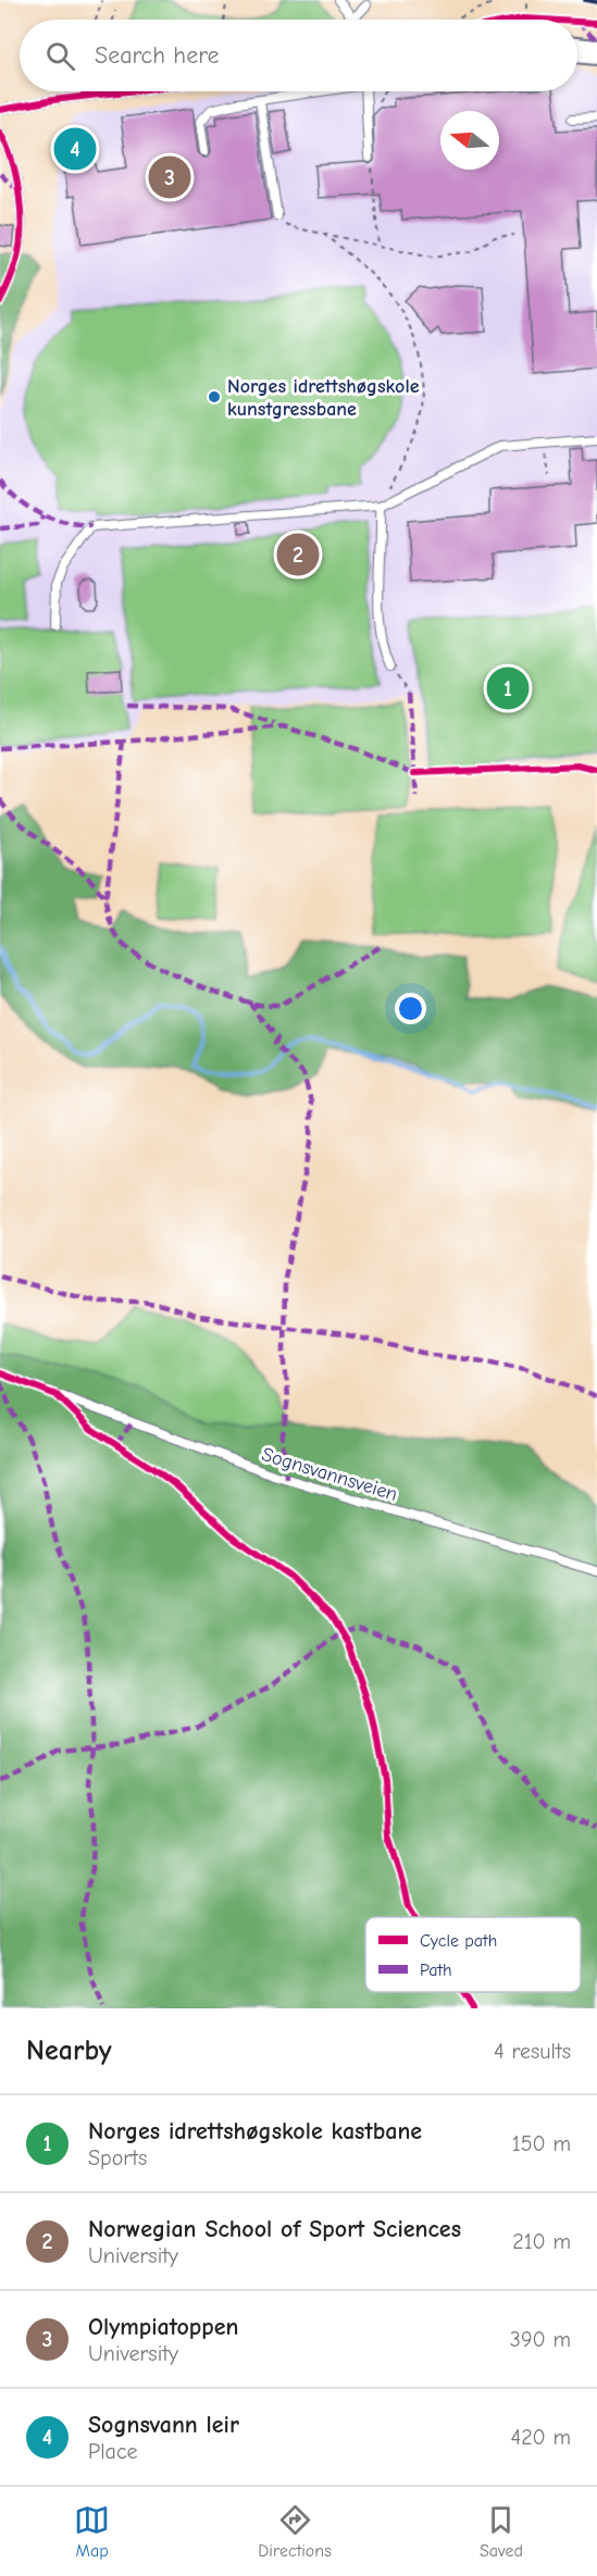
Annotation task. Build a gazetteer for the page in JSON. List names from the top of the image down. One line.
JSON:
{"streets":{"lane":["Sognsvannsveien"]},"places":["Norges idrettshøgskole kunstgressbane"],"legend":["Cycle path","Path"],"north":"left","page":{"search":"Search here","pins":["4","3","2","1"],"heading":["Nearby","4 results"],"list":[{"mark":"1","name":"Norges idrettshøgskole kastbane","note":"Sports","value":"150 m"},{"mark":"2","name":"Norwegian School of Sport Sciences","note":"University","value":"210 m"},{"mark":"3","name":"Olympiatoppen","note":"University","value":"390 m"},{"mark":"4","name":"Sognsvann leir","note":"Place","value":"420 m"}],"nav":["Map","Directions","Saved"]}}
